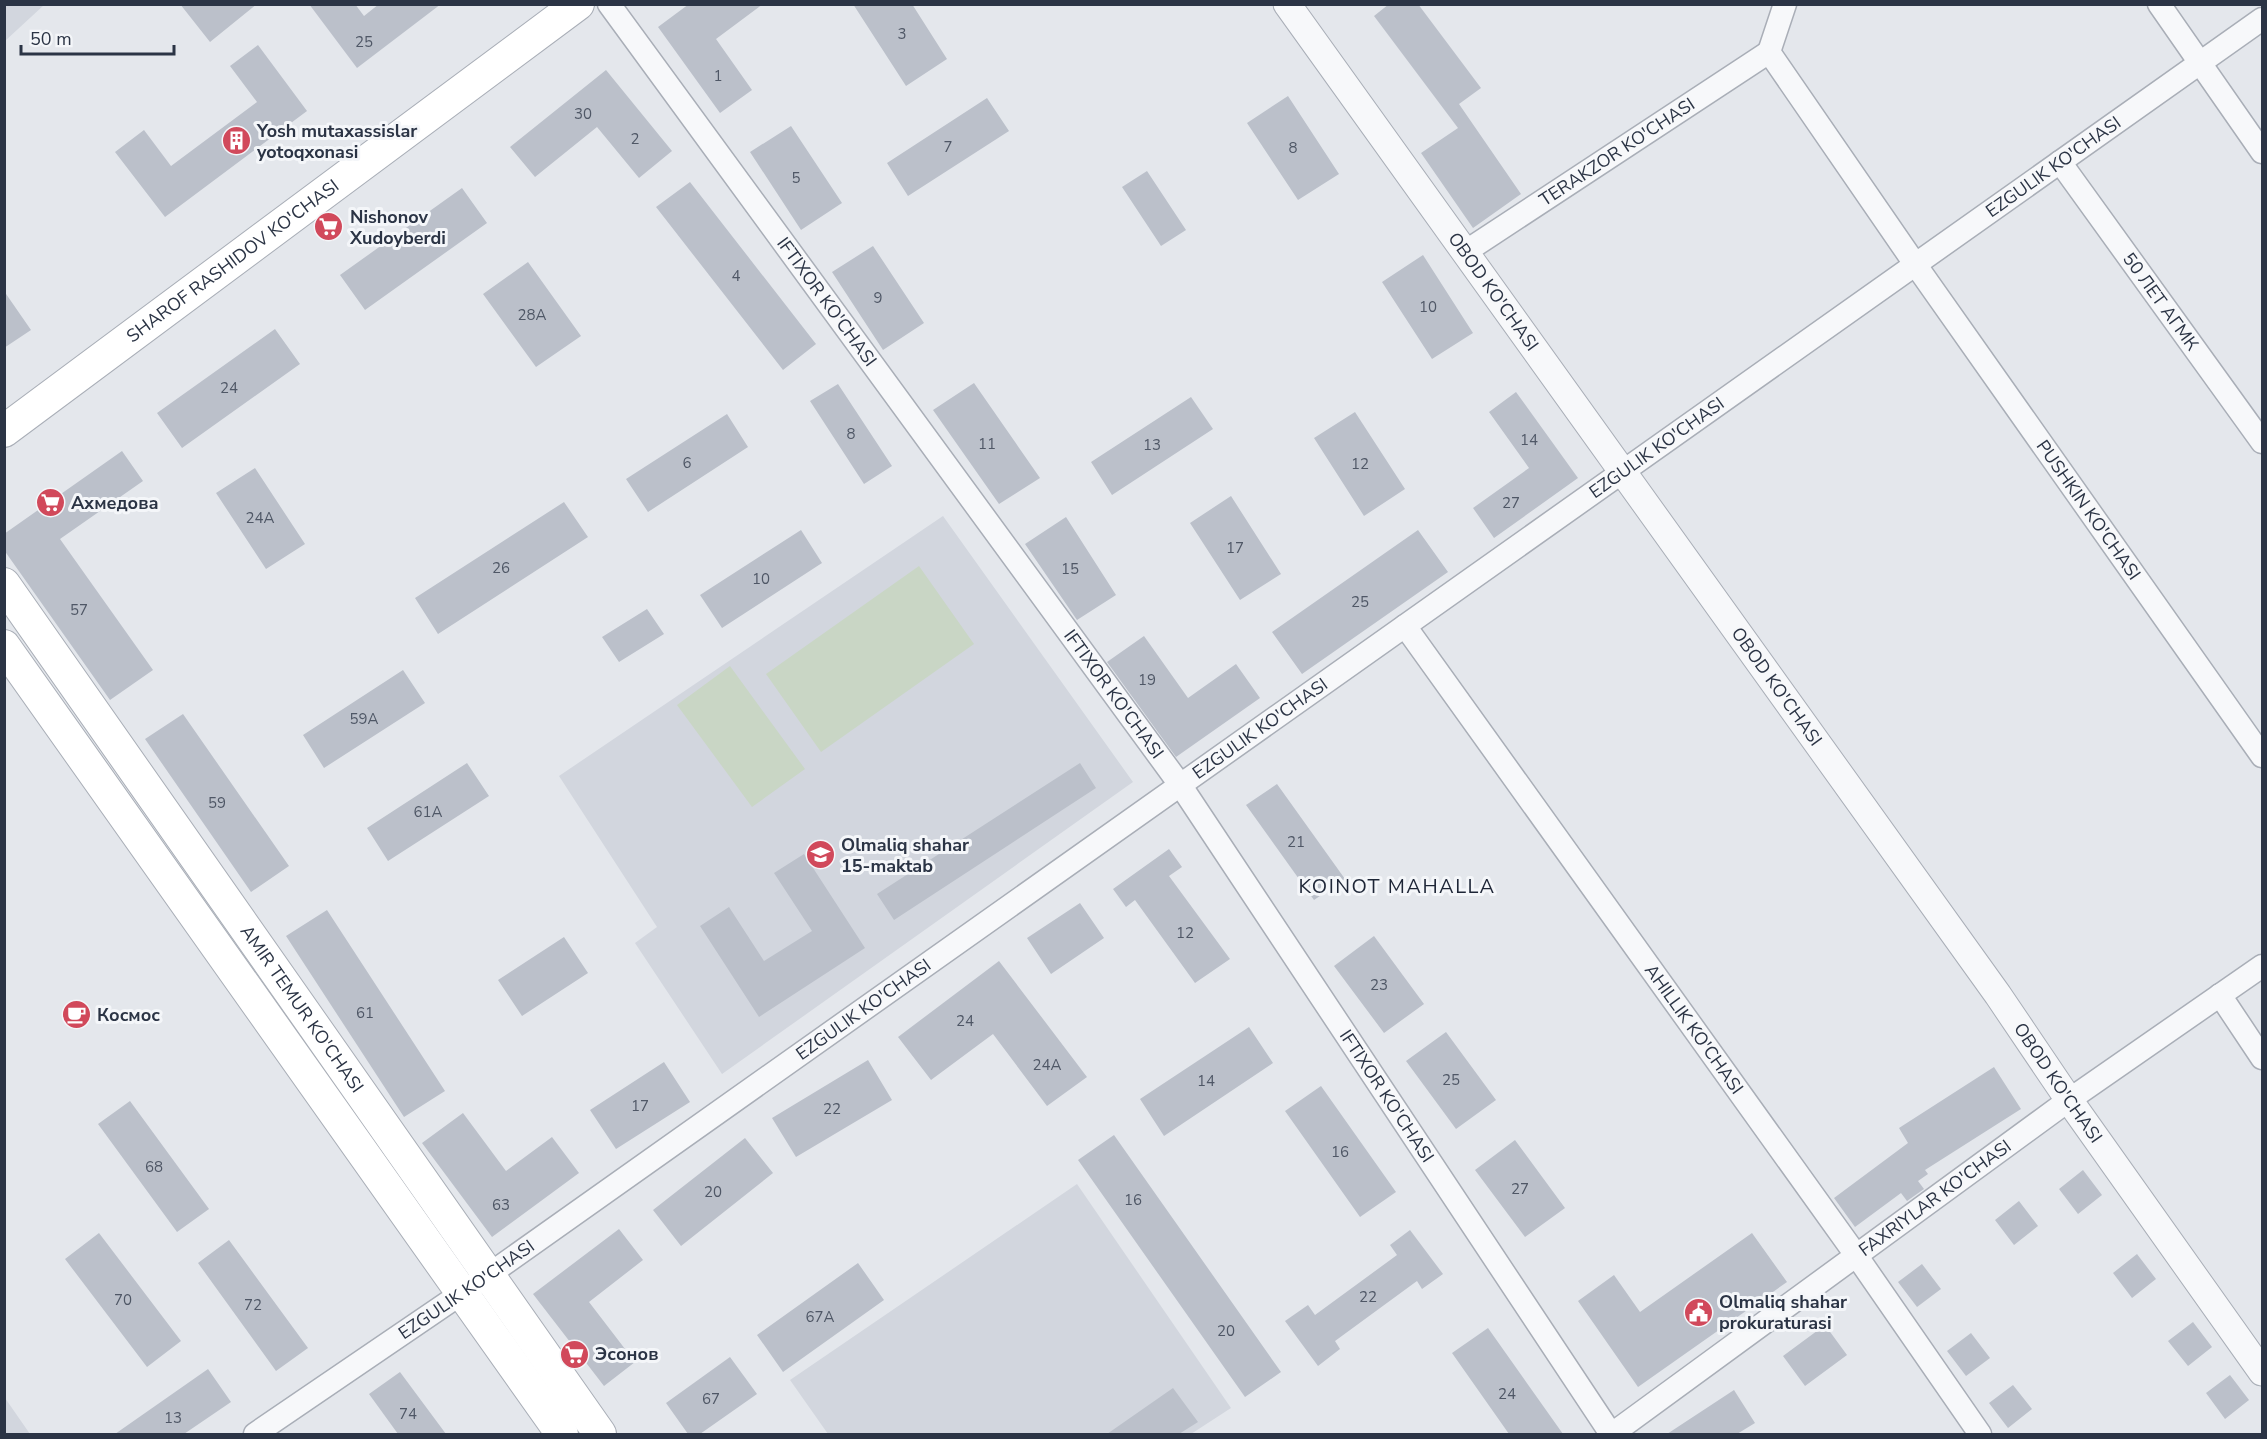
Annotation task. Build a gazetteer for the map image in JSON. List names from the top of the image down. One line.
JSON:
{"streets":{"main road":["SHAROF RASHIDOV KO'CHASI","AMIR TEMUR KO'CHASI"],"street":["TERAKZOR KO'CHASI","EZGULIK KO'CHASI","OBOD KO'CHASI","IFTIXOR KO'CHASI","50 ЛЕТ АГМК","PUSHKIN KO'CHASI","AHILLIK KO'CHASI","FAXRIYLAR KO'CHASI"]},"crossings":[["TERAKZOR KO'CHASI","OBOD KO'CHASI"],["EZGULIK KO'CHASI","OBOD KO'CHASI"],["EZGULIK KO'CHASI","IFTIXOR KO'CHASI"],["EZGULIK KO'CHASI","50 ЛЕТ АГМК"],["EZGULIK KO'CHASI","PUSHKIN KO'CHASI"],["EZGULIK KO'CHASI","AMIR TEMUR KO'CHASI"],["EZGULIK KO'CHASI","AHILLIK KO'CHASI"],["OBOD KO'CHASI","FAXRIYLAR KO'CHASI"],["IFTIXOR KO'CHASI","FAXRIYLAR KO'CHASI"],["AHILLIK KO'CHASI","FAXRIYLAR KO'CHASI"]],"districts":["KOINOT MAHALLA"],"places":{"building":["Yosh mutaxassislar yotoqxonasi"],"supermarket":["Nishonov Xudoyberdi","Ахмедова","Эсонов"],"school or university":["Olmaliq shahar 15-maktab"],"cafe":["Космос"],"public building":["Olmaliq shahar prokuraturasi"]},"house_numbers":["3","25","1","30","2","7","8","5","4","9","10","28А","24","8","14","11","13","6","12","27","24А","17","26","15","10","25","57","19","59А","59","61А","21","12","23","61","24","24А","25","14","17","22","16","68","27","20","16","63","22","70","72","67А","20","24","67","74","13"],"scale_bar":"50 m"}
